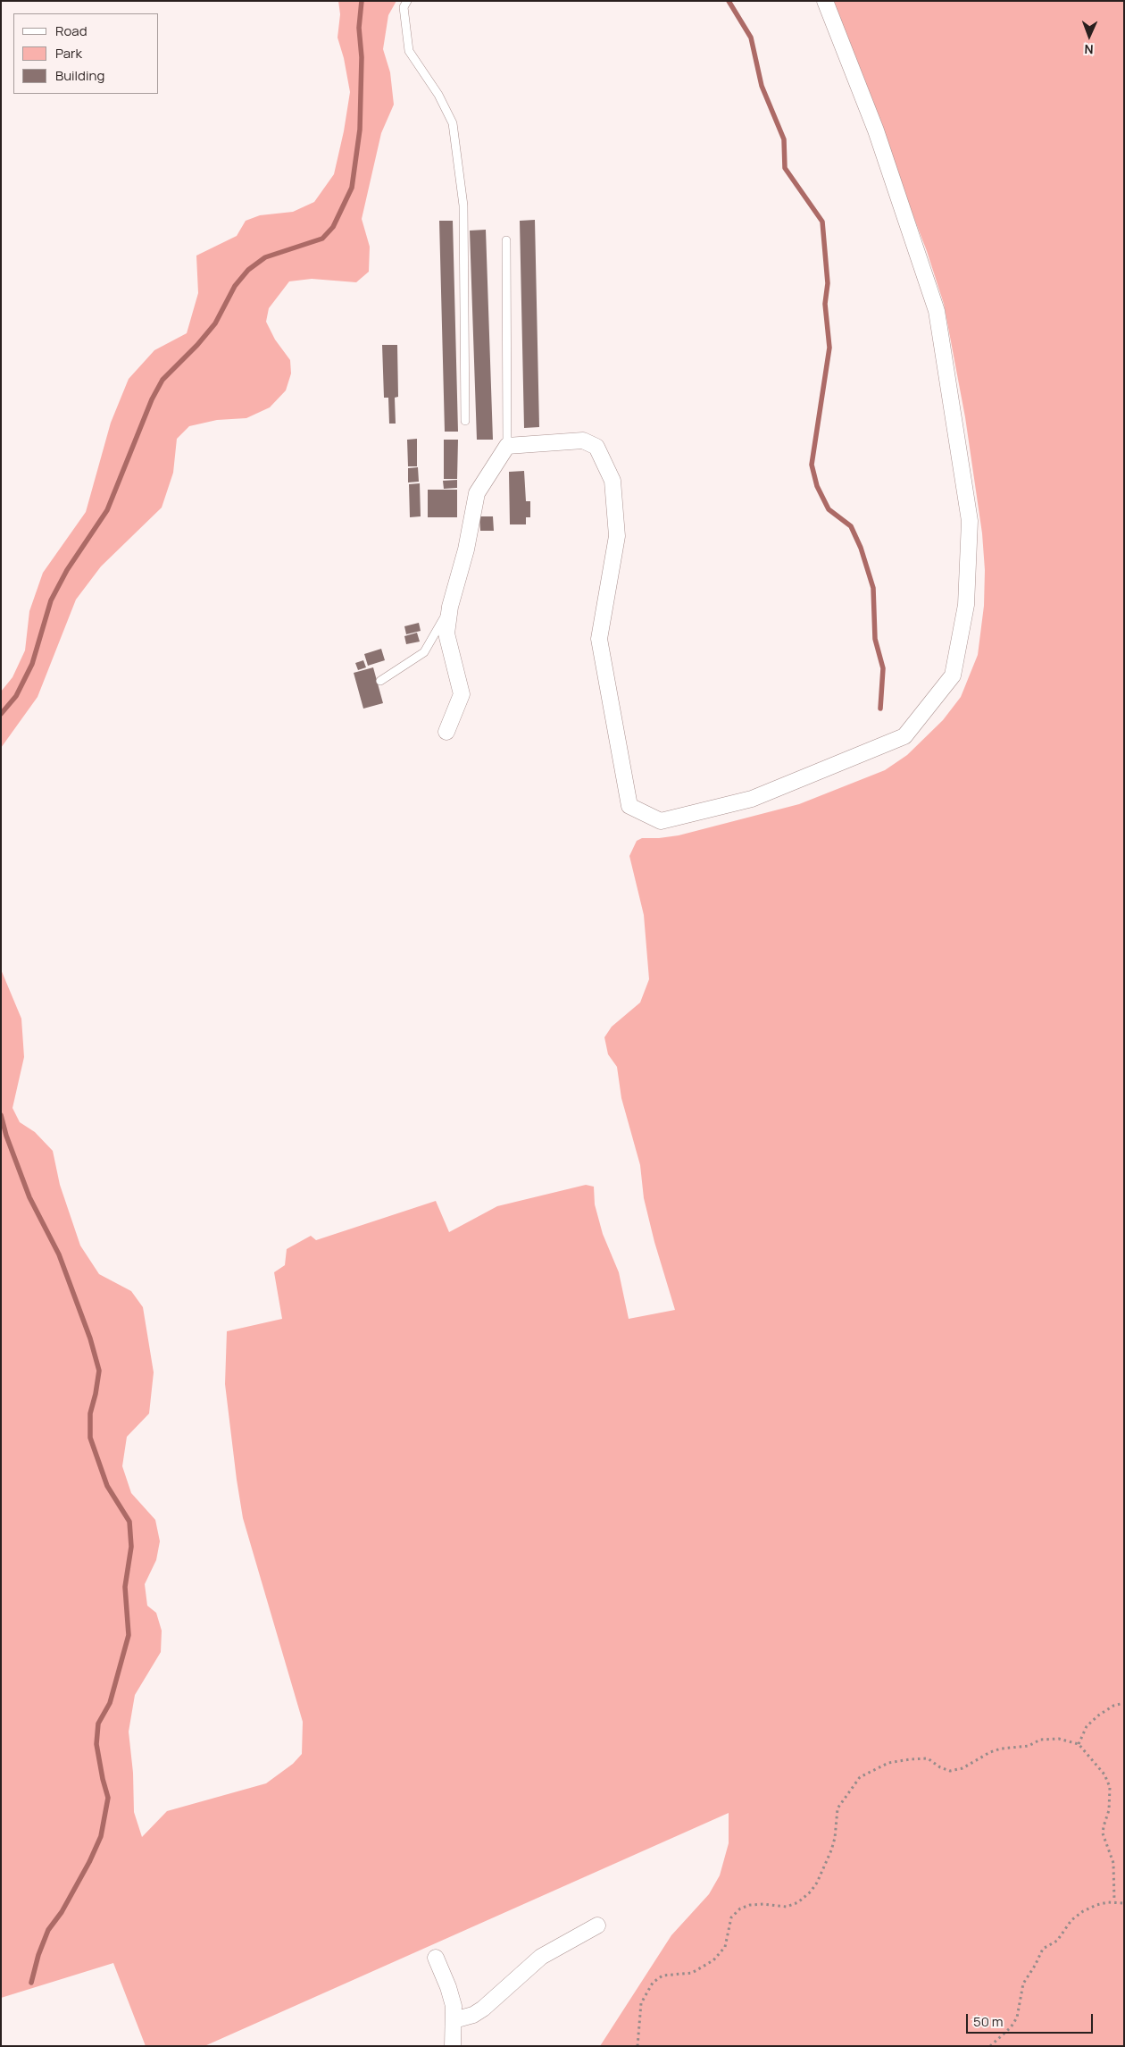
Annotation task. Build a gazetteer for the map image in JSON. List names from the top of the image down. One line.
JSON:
{"legend":["Road","Park","Building"],"scale_bar":"50 m","north":"bottom"}
